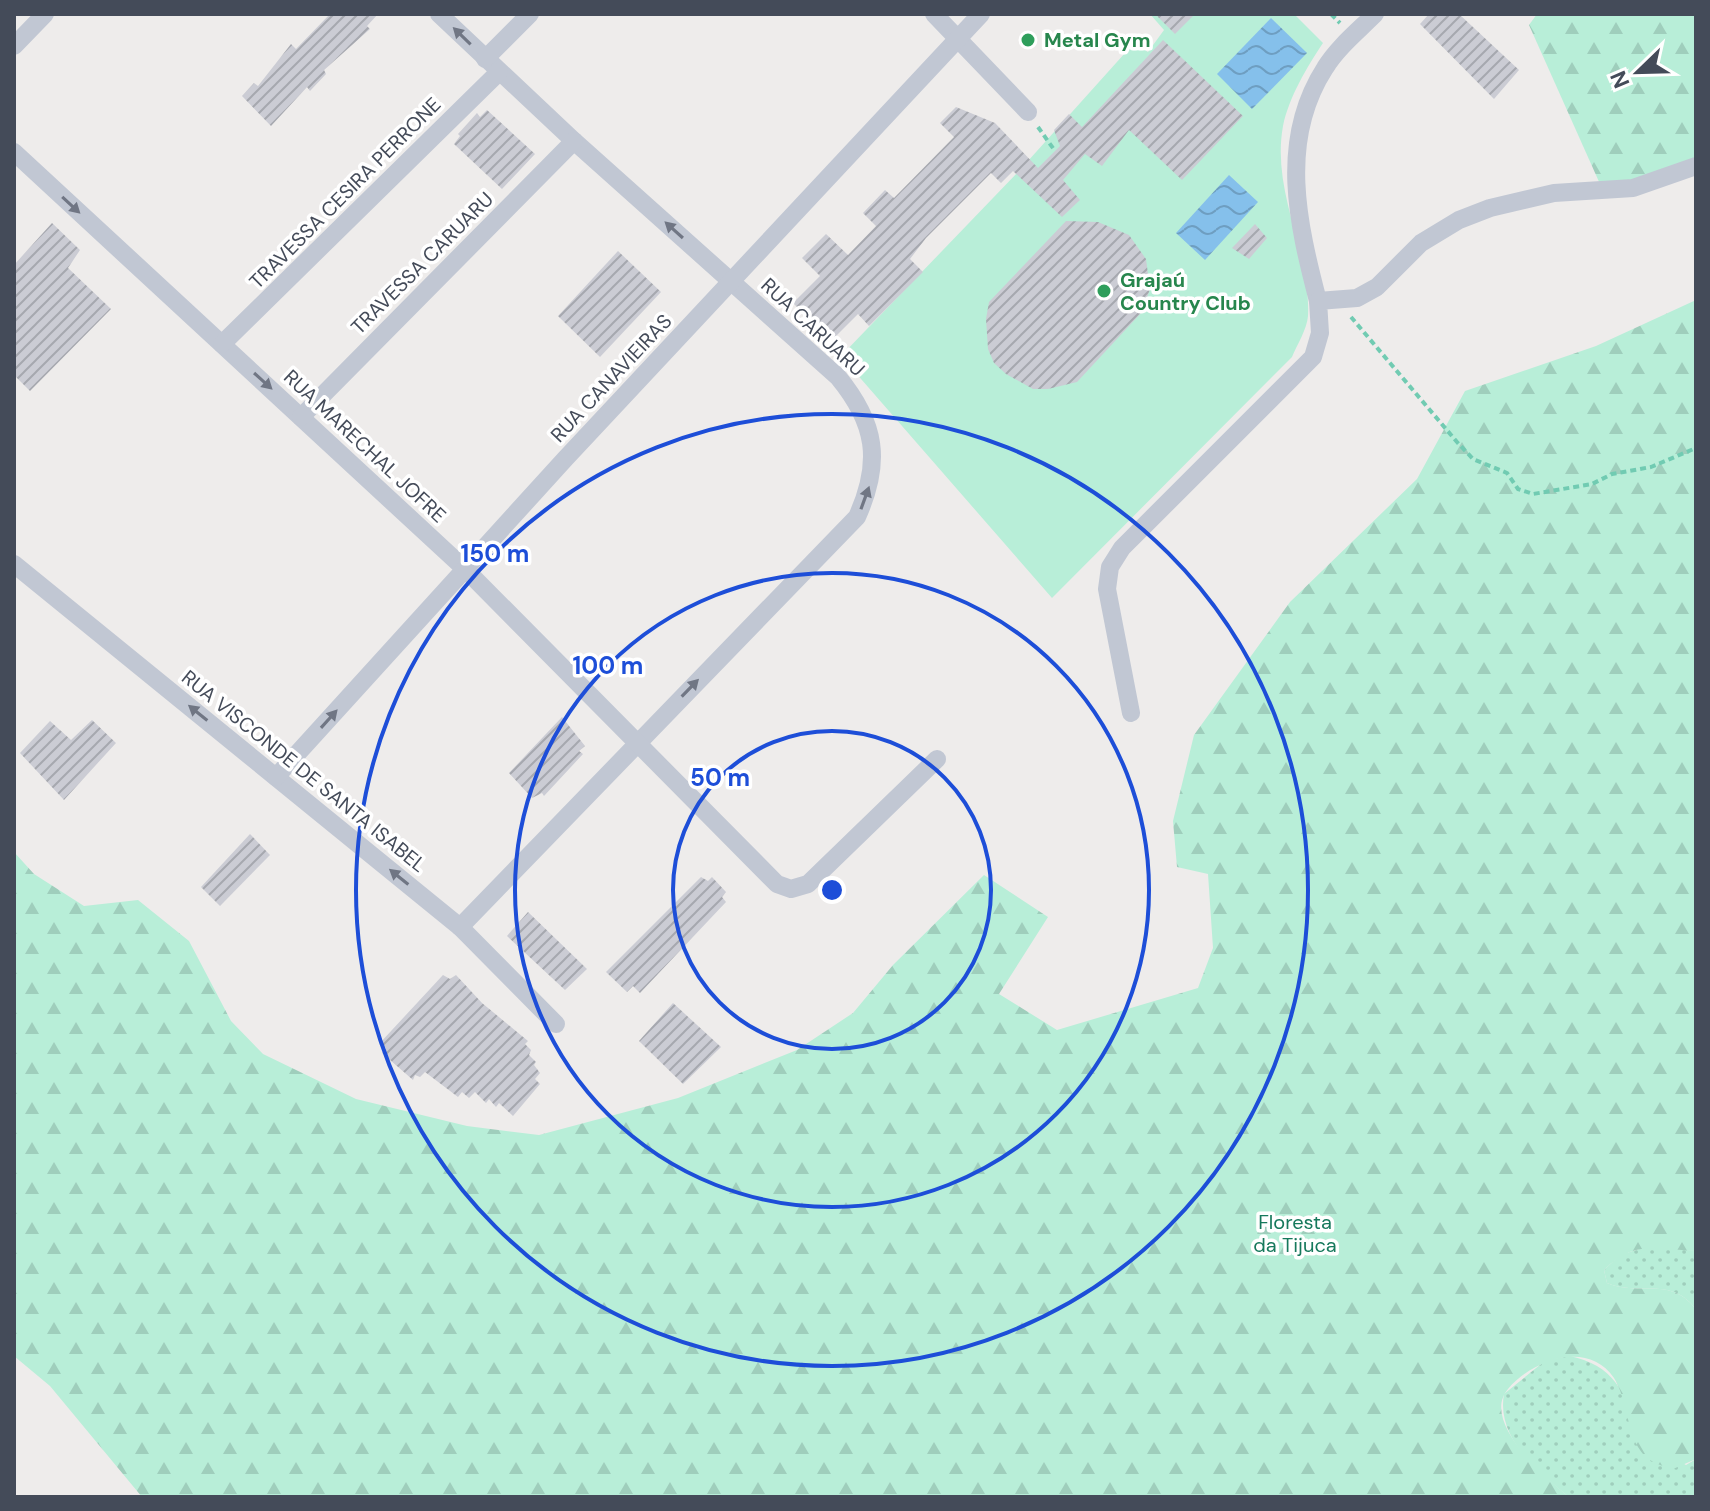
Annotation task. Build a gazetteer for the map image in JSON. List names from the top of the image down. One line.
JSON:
{"streets":{"street":["TRAVESSA CESIRA PERRONE","TRAVESSA CARUARU","RUA CARUARU","RUA CANAVIEIRAS","RUA MARECHAL JOFRE","RUA VISCONDE DE SANTA ISABEL"]},"crossings":[["TRAVESSA CESIRA PERRONE","RUA CARUARU"],["TRAVESSA CESIRA PERRONE","RUA MARECHAL JOFRE"],["TRAVESSA CARUARU","RUA CARUARU"],["TRAVESSA CARUARU","RUA MARECHAL JOFRE"],["RUA CARUARU","RUA CANAVIEIRAS"],["RUA CARUARU","RUA MARECHAL JOFRE"],["RUA CARUARU","RUA VISCONDE DE SANTA ISABEL"],["RUA CANAVIEIRAS","RUA MARECHAL JOFRE"],["RUA CANAVIEIRAS","RUA VISCONDE DE SANTA ISABEL"]],"one_way":["RUA VISCONDE DE SANTA ISABEL"],"parks":["Floresta da Tijuca"],"places":["Metal Gym","Grajaú Country Club"],"north":"bottom left","rings":["150 m","100 m","50 m"]}
